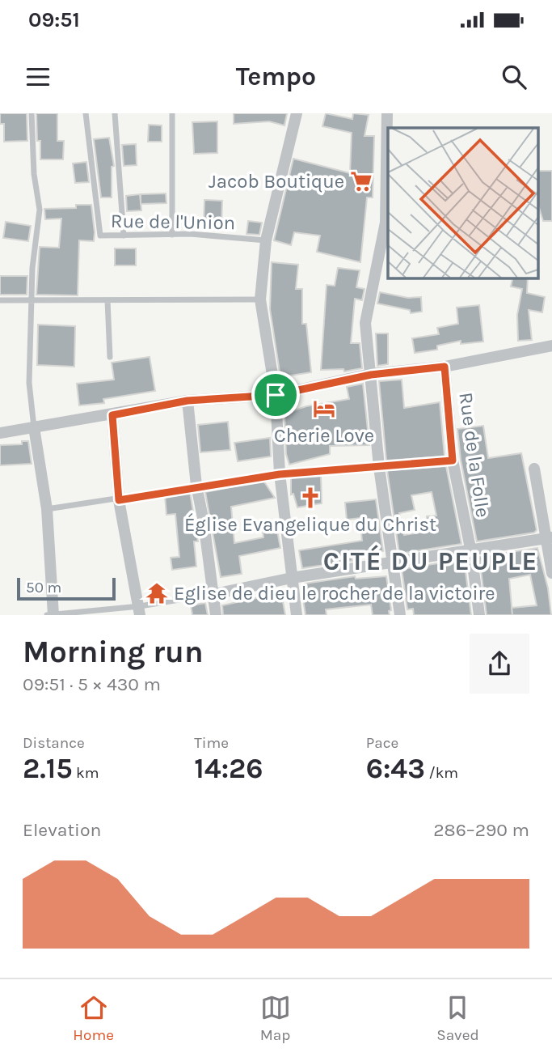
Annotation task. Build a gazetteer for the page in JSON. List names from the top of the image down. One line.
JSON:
{"streets":{"street":["Rue de la Folle"],"lane":["Rue de l'Union"]},"districts":["CITÉ DU PEUPLE"],"places":{"supermarket":["Jacob Boutique"],"hotel":["Cherie Love"],"church":["Église Evangelique du Christ"],"temple":["Eglise de dieu le rocher de la victoire"]},"scale_bar":"50 m","page":{"status":"09:51","header":"Tempo","scale":"50 m","heading":["Morning run","09:51 · 5 × 430 m"],"stats":[["Distance","2.15 km"],["Time","14:26"],["Pace","6:43 /km"]],"chart":["Elevation","286–290 m"],"tabs":["Home","Map","Saved"]}}
